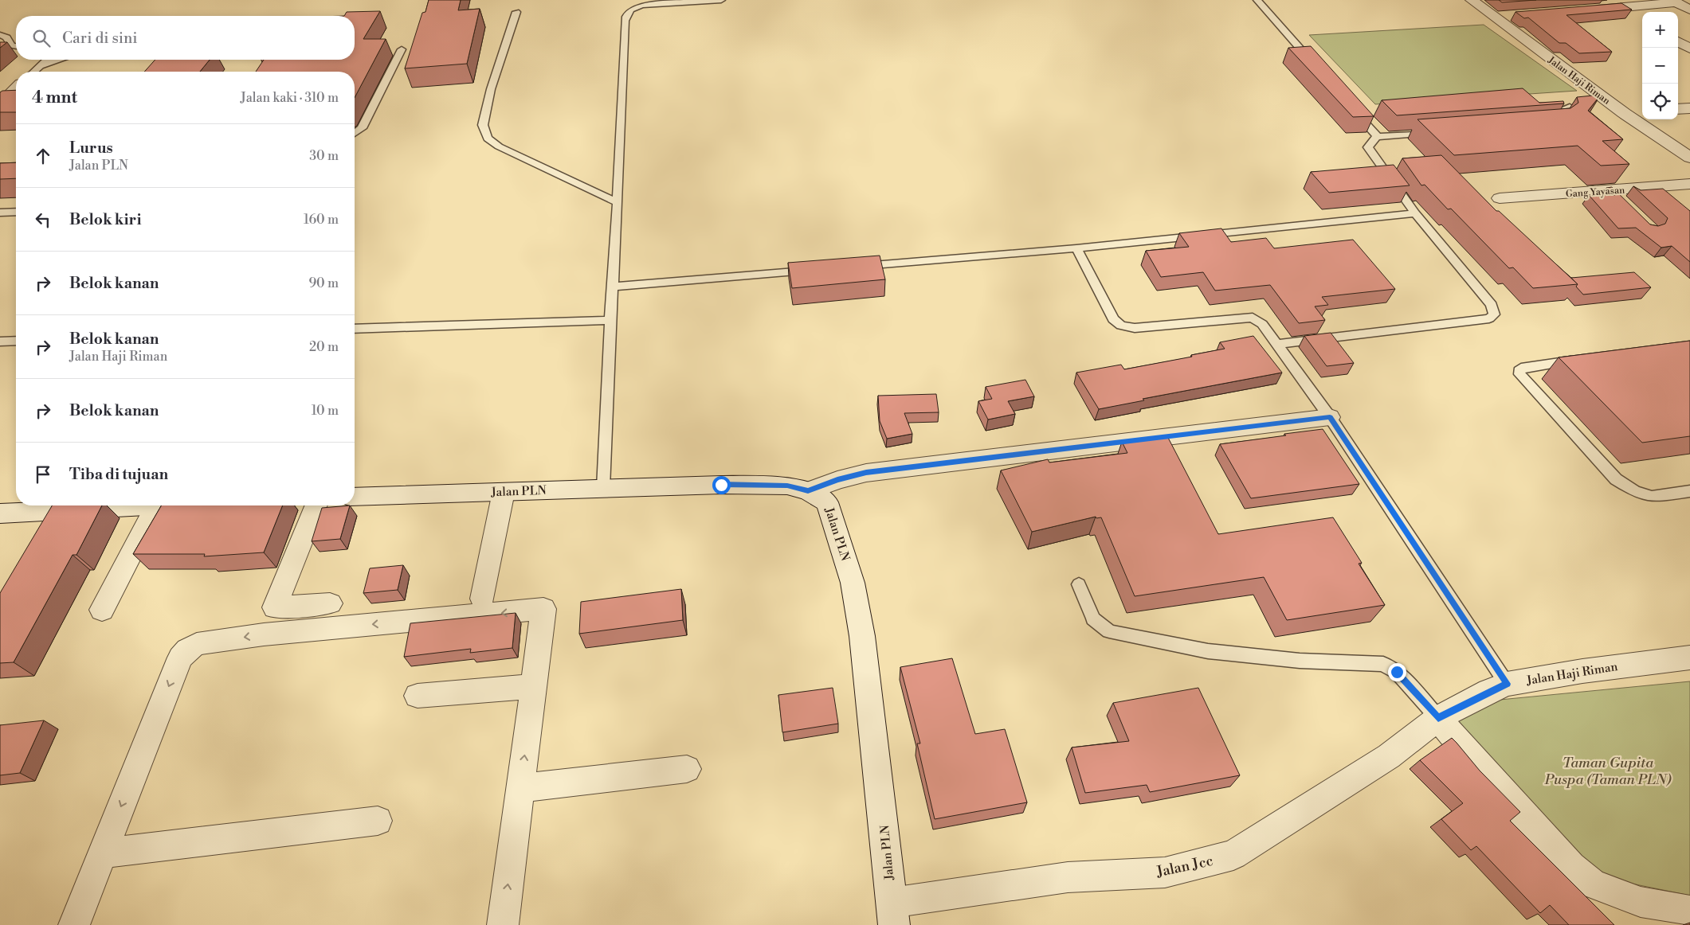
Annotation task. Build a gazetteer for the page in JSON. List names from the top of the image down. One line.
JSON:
{"streets":{"street":["Jalan Haji Riman","Gang Yayasan","Jalan PLN","Jalan Jcc"]},"crossings":[["Jalan Haji Riman","Jalan Jcc"],["Jalan PLN","Jalan Jcc"]],"parks":["Taman Gupita Puspa (Taman PLN)"],"page":{"map_buttons":["+","−"],"search":"Cari di sini","heading":["4 mnt","Jalan kaki · 310 m"],"list":[["Lurus","Jalan PLN","30 m"],["Belok kiri","160 m"],["Belok kanan","90 m"],["Belok kanan","Jalan Haji Riman","20 m"],["Belok kanan","10 m"],"Tiba di tujuan"]}}
